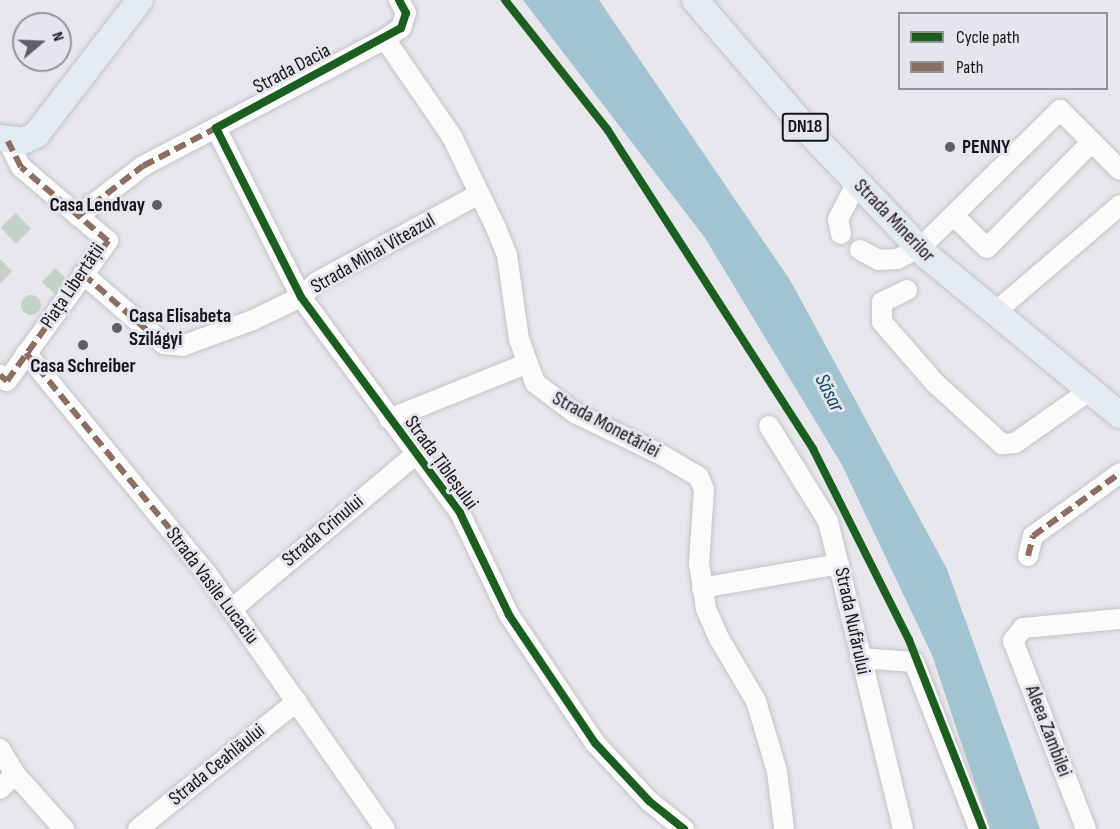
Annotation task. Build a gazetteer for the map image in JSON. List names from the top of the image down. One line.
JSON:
{"streets":{"main road":["DN18","Strada Minerilor"],"street":["Strada Dacia","Strada Mihai Viteazul","Piața Libertății","Strada Monetăriei","Strada Țibleșului","Strada Crinului","Strada Vasile Lucaciu","Strada Nufărului","Aleea Zambilei","Strada Ceahlăului"]},"crossings":[["Strada Dacia","Piața Libertății"],["Strada Dacia","Strada Monetăriei"],["Strada Dacia","Strada Țibleșului"],["Strada Mihai Viteazul","Piața Libertății"],["Strada Mihai Viteazul","Strada Monetăriei"],["Strada Mihai Viteazul","Strada Țibleșului"],["Piața Libertății","Strada Vasile Lucaciu"],["Strada Țibleșului","Strada Crinului"],["Strada Crinului","Strada Vasile Lucaciu"],["Strada Vasile Lucaciu","Strada Ceahlăului"]],"water":["Săsar"],"places":["PENNY","Casa Lendvay","Casa Elisabeta Szilágyi","Casa Schreiber"],"legend":["Cycle path","Path"],"north":"right"}
